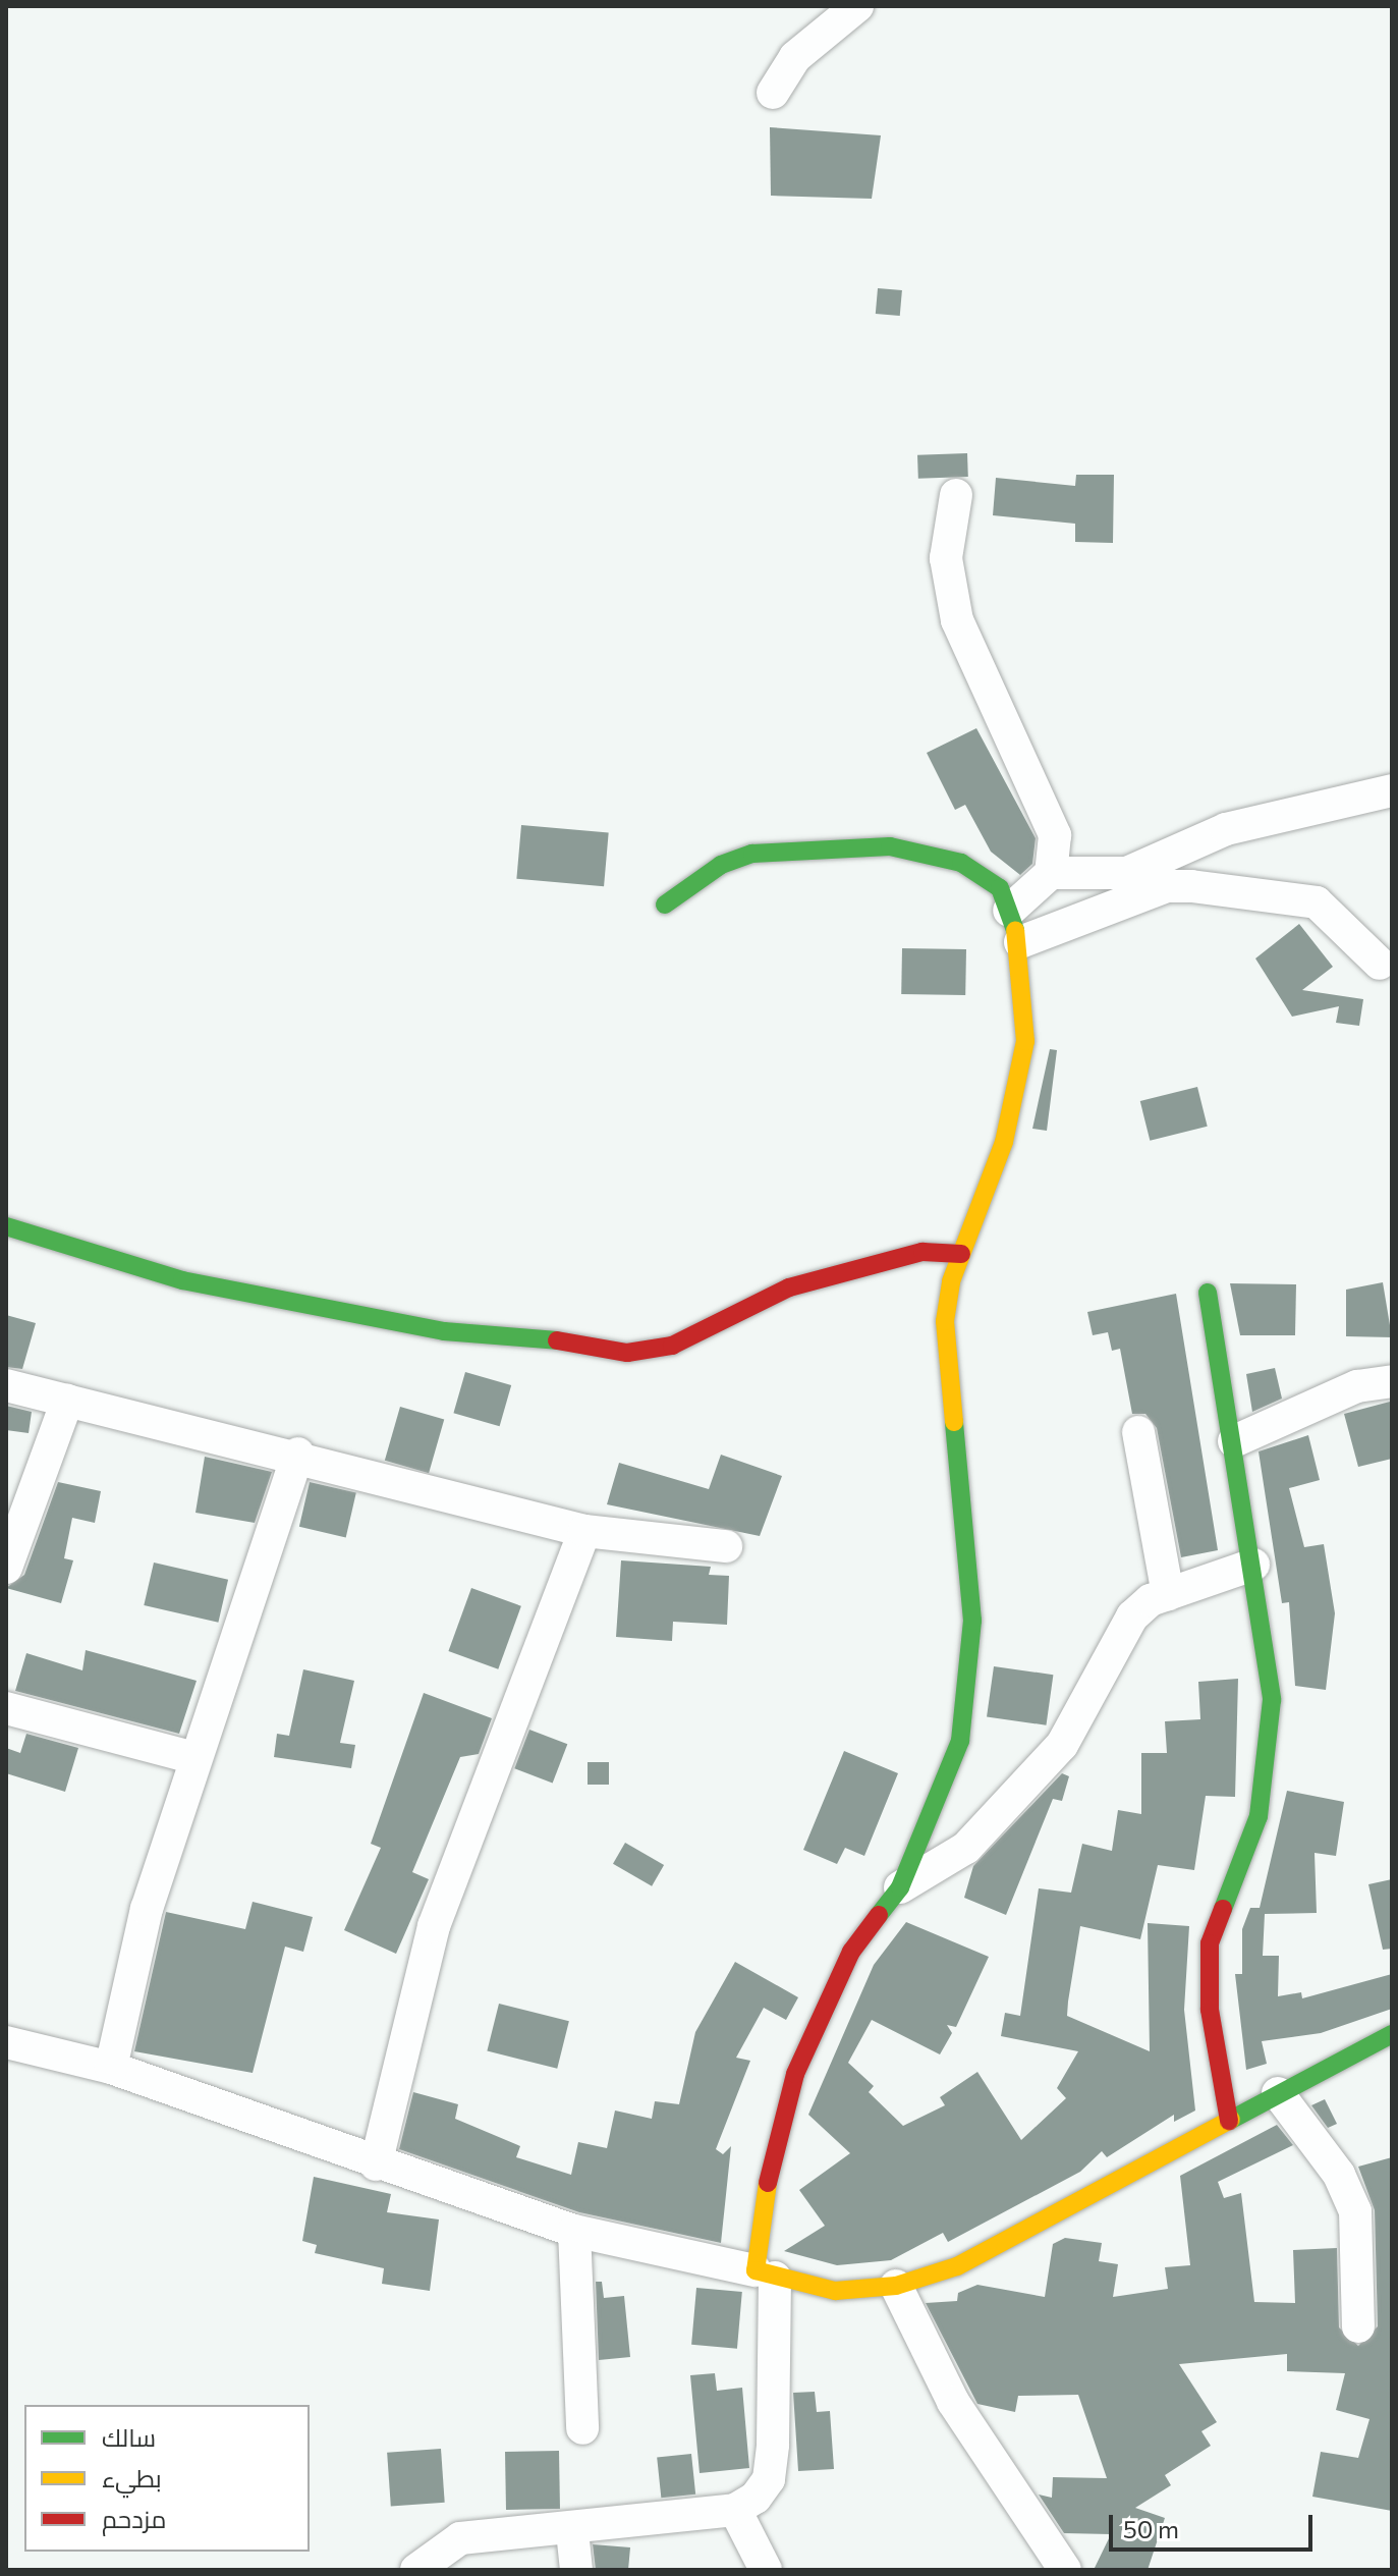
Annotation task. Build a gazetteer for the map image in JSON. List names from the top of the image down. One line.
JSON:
{"legend":["سالك","بطيء","مزدحم"],"scale_bar":"50 m"}
